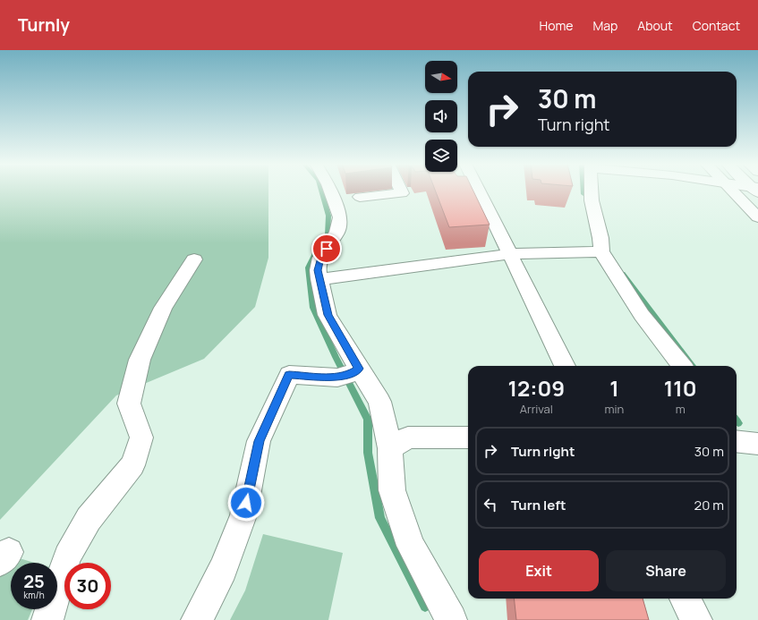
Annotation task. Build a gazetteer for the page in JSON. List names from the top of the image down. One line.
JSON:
{"north":"right","page":{"header":"Turnly","nav":["Home","Map","About","Contact"],"turn":["30 m","Turn right"],"eta":["12:09","Arrival","1","min","110","m"],"list":[{"name":"Turn right","value":"30 m"},{"name":"Turn left","value":"20 m"}],"buttons":["Exit","Share"],"speed":"25 km/h","limit":"30"}}
